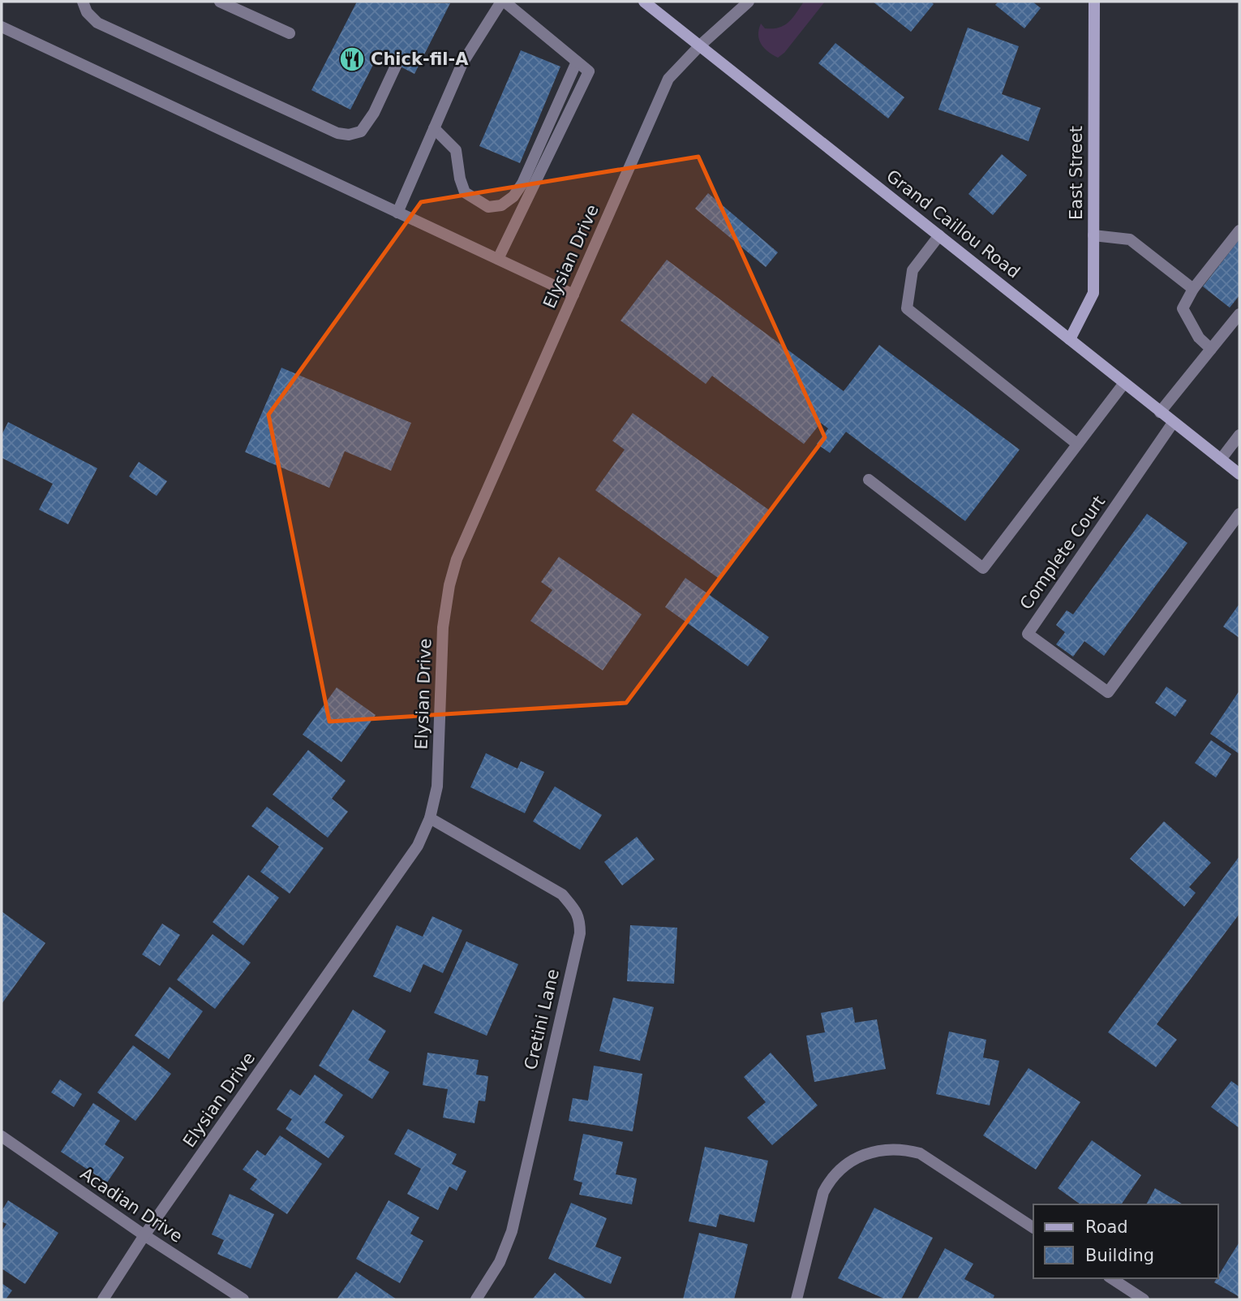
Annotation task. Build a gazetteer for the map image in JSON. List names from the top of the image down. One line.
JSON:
{"streets":{"main road":["East Street","Grand Caillou Road"],"street":["Elysian Drive","Complete Court","Cretini Lane","Acadian Drive"]},"crossings":[["East Street","Grand Caillou Road"],["Grand Caillou Road","Elysian Drive"],["Grand Caillou Road","Complete Court"],["Elysian Drive","Cretini Lane"],["Elysian Drive","Acadian Drive"]],"places":{"restaurant":["Chick-fil-A"]},"legend":["Road","Building"]}
